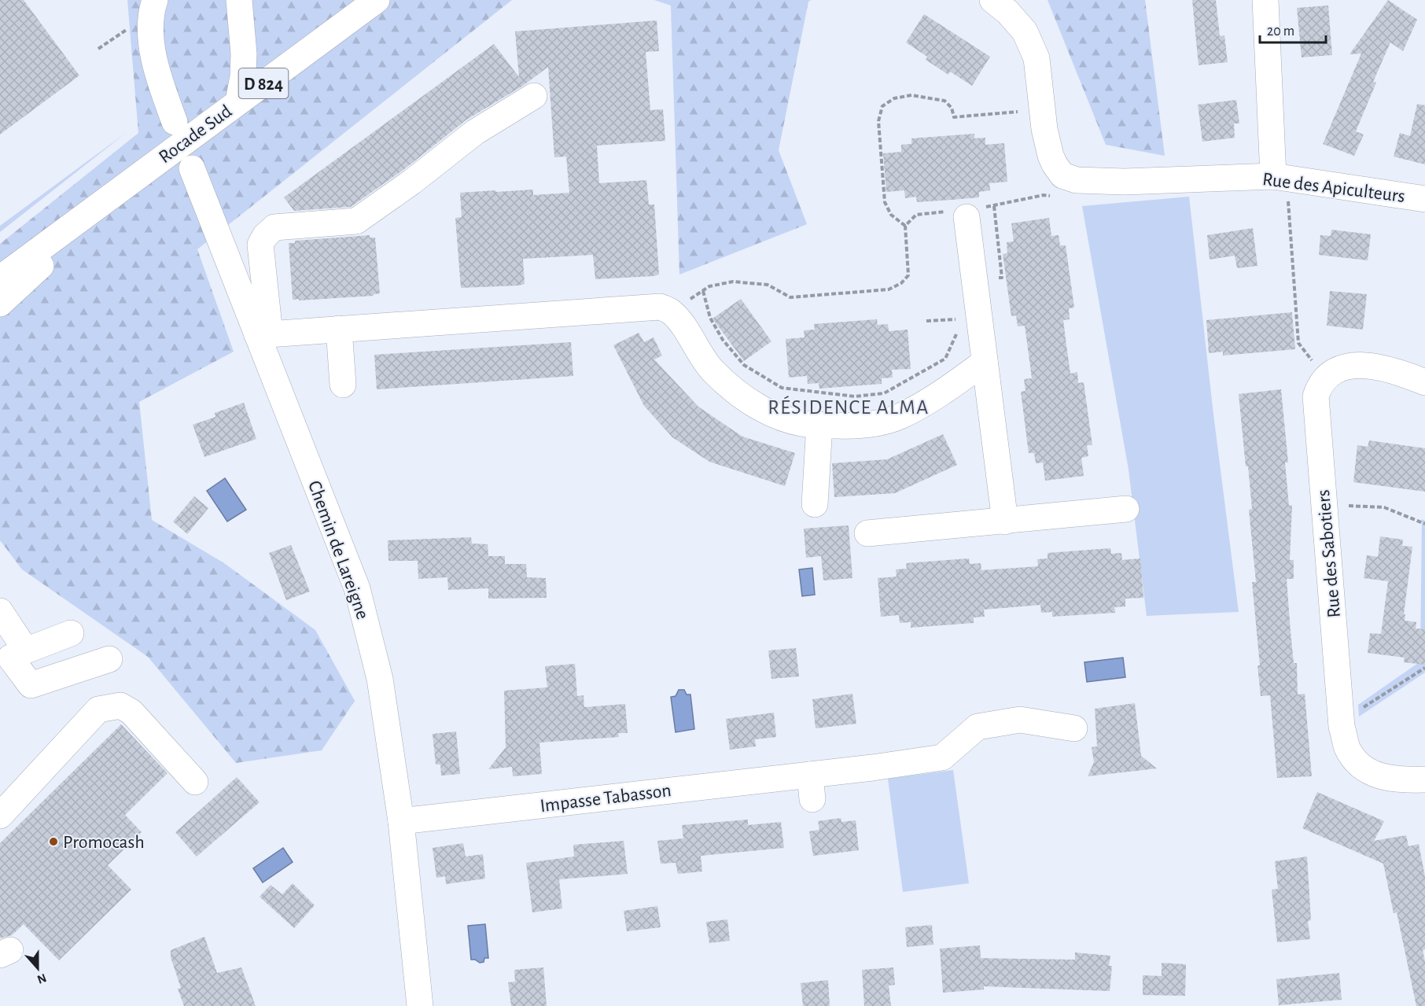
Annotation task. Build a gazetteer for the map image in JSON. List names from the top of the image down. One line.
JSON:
{"streets":{"street":["D 824","Rocade Sud","Rue des Apiculteurs","Chemin de Lareigne","Rue des Sabotiers","Impasse Tabasson"]},"crossings":[["Chemin de Lareigne","Impasse Tabasson"]],"districts":["RÉSIDENCE ALMA"],"places":["Promocash"],"scale_bar":"20 m","north":"bottom"}
